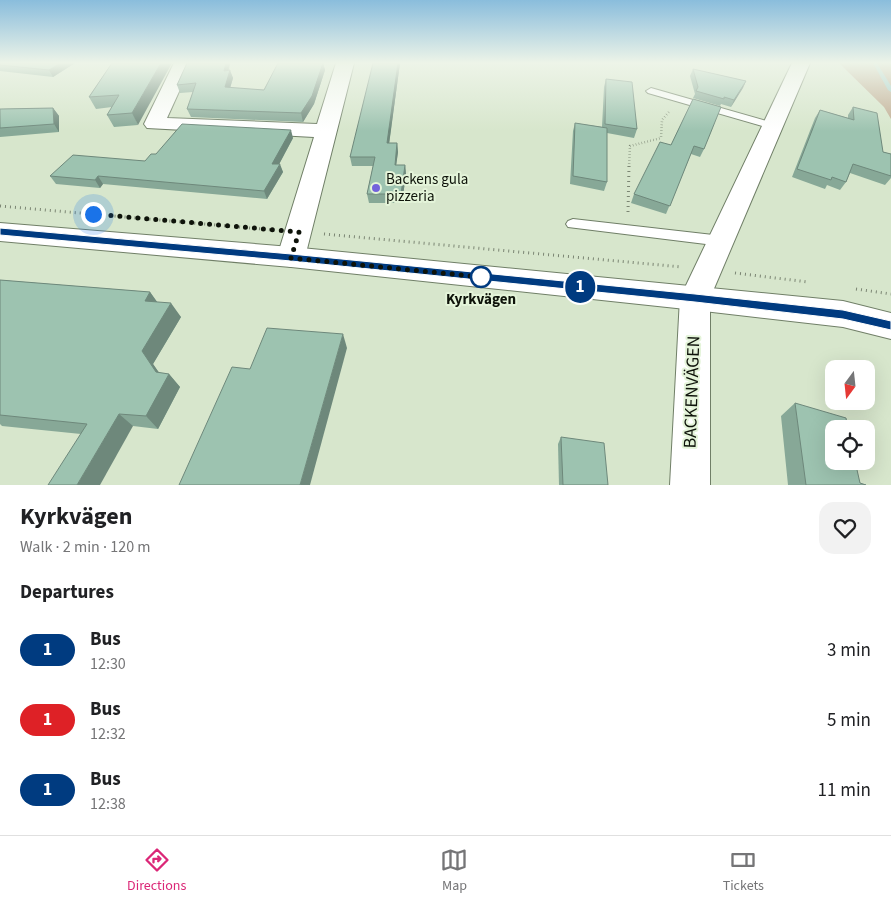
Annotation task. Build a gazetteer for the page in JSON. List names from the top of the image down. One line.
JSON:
{"streets":{"street":["BACKENVÄGEN"]},"places":["Backens gula pizzeria","Kyrkvägen"],"lines":["bus line 1"],"north":"bottom","page":{"on_map":"1","heading":[["Kyrkvägen","Walk · 2 min · 120 m"],"Departures"],"list":[{"mark":"1","name":"Bus","note":"12:30","value":"3 min"},{"mark":"1","name":"Bus","note":"12:32","value":"5 min"},{"mark":"1","name":"Bus","note":"12:38","value":"11 min"}],"tabs":["Directions","Map","Tickets"]}}
